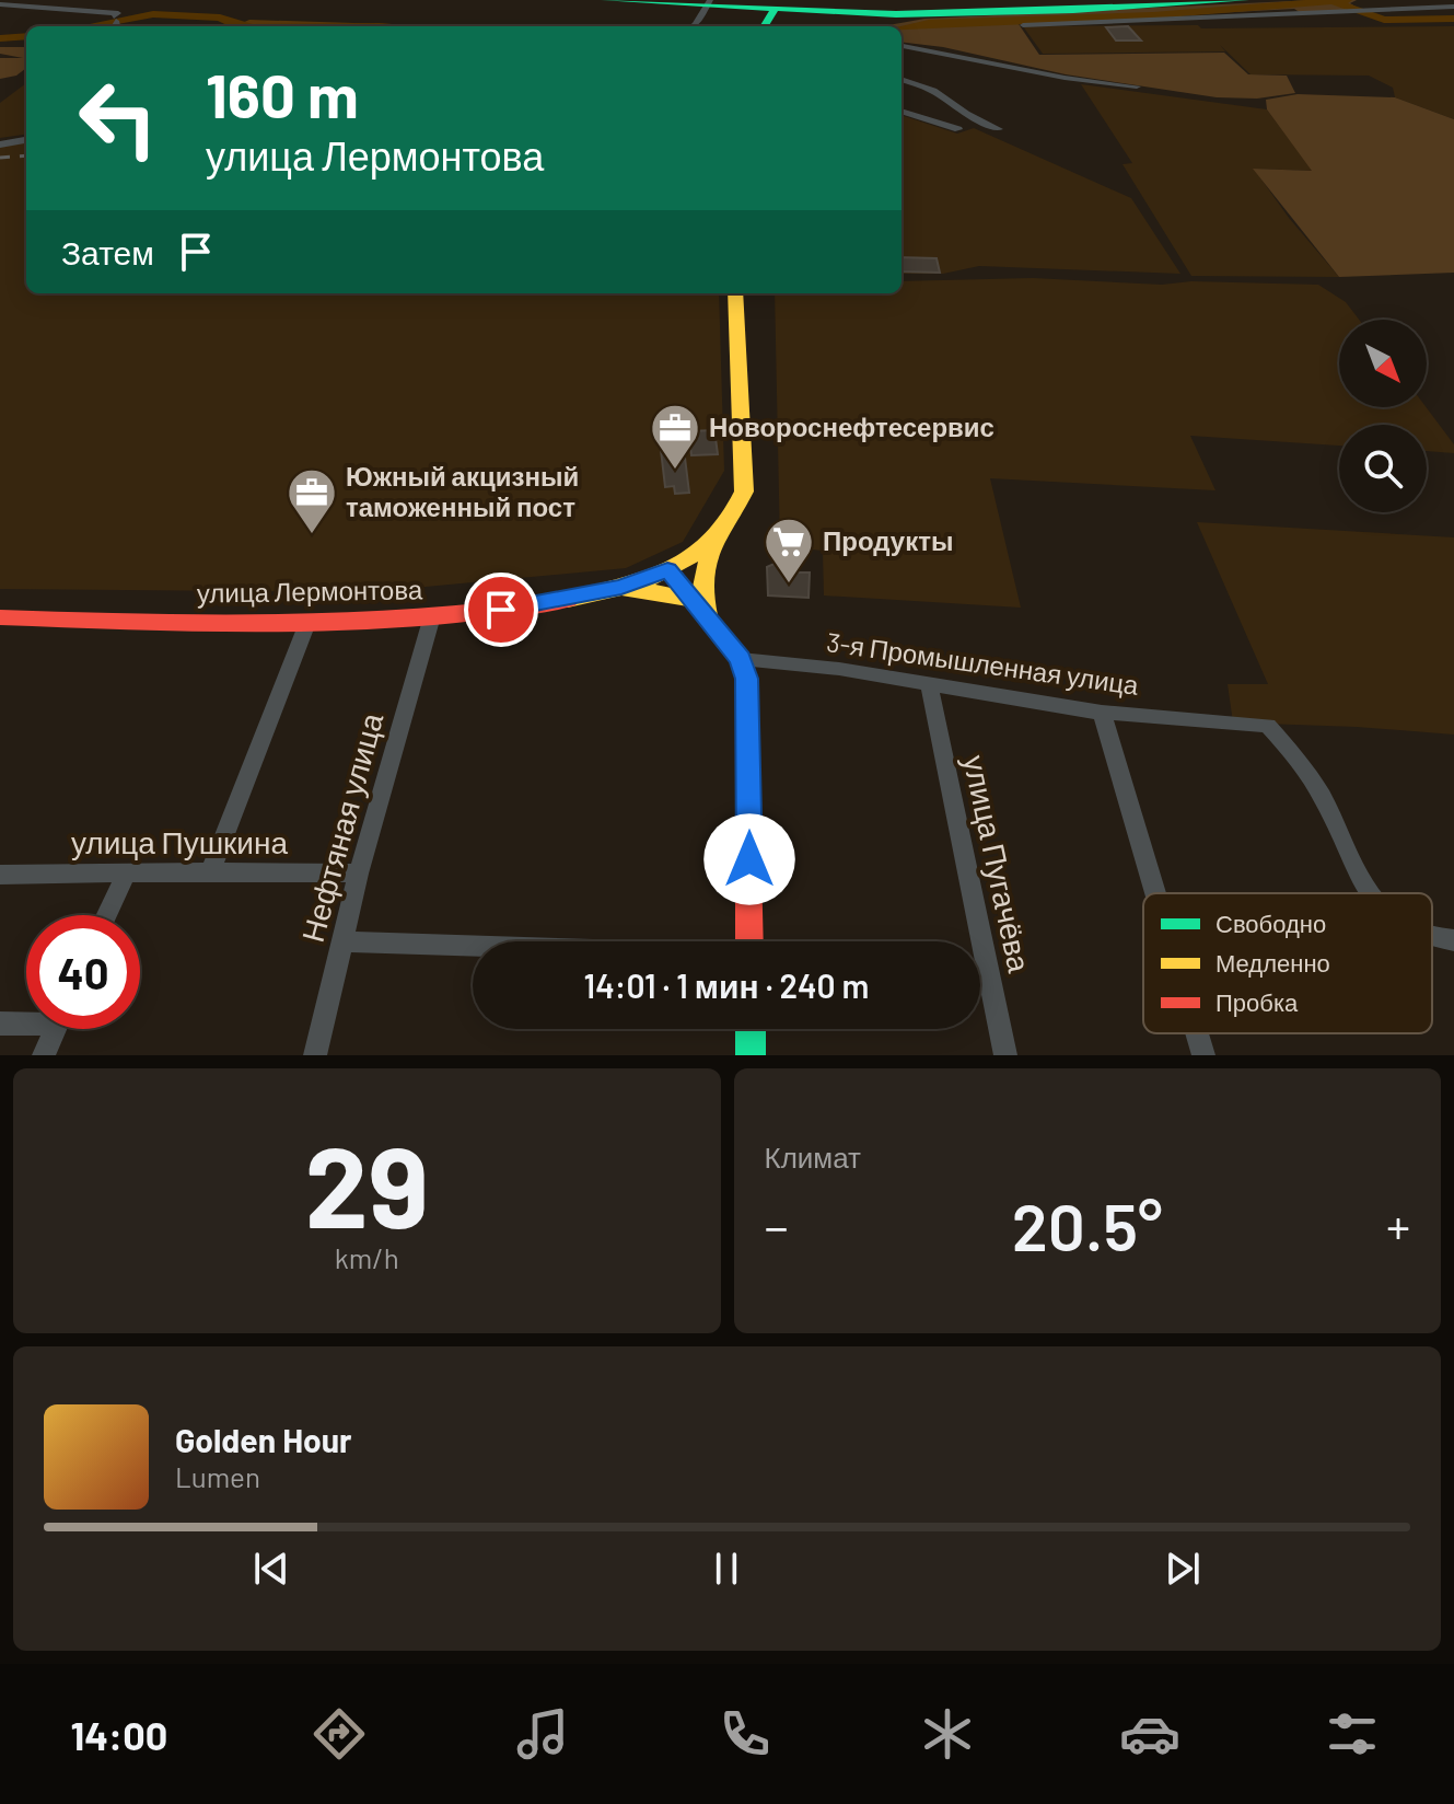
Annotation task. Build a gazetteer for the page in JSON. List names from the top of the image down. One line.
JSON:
{"streets":{"main road":["улица Лермонтова"],"street":["3-я Промышленная улица","Нефтяная улица","улица Пушкина","улица Пугачёва"]},"crossings":[["улица Лермонтова","Нефтяная улица"],["3-я Промышленная улица","улица Пугачёва"],["Нефтяная улица","улица Пушкина"]],"places":{"office":["Новороснефтесервис","Южный акцизный таможенный пост"],"supermarket":["Продукты"]},"legend":["Свободно","Медленно","Пробка"],"north":"bottom right","page":{"turn":["160 m","улица Лермонтова"],"then":"Затем","limit":"40","trip":"14:01 · 1 мин · 240 m","tile":[["29","km/h"],"Климат"],"heat":["−","20.5°","+"],"song":["Golden Hour","Lumen"],"tabs":"14:00"}}
